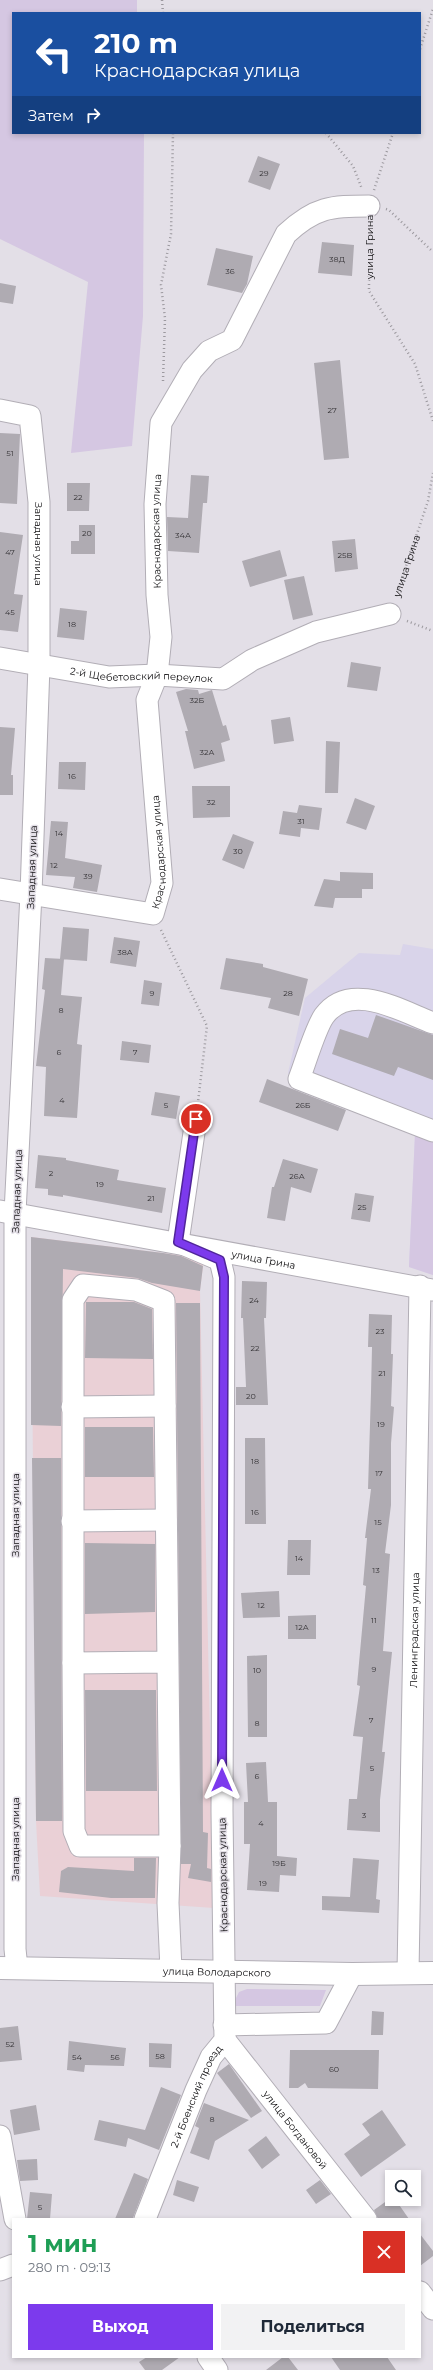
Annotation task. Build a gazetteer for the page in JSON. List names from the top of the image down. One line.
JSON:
{"streets":{"main road":["улица Володарского"],"street":["улица Грина","Краснодарская улица","Западная улица","2-й Щебетовский переулок","Ленинградская улица","2-й Боенский проезд","улица Богдановой"]},"crossings":[["улица Грина","Краснодарская улица"],["улица Грина","Западная улица"],["улица Грина","2-й Щебетовский переулок"],["улица Грина","Ленинградская улица"],["Краснодарская улица","2-й Щебетовский переулок"],["Краснодарская улица","улица Володарского"],["Западная улица","2-й Щебетовский переулок"],["Западная улица","улица Володарского"],["Ленинградская улица","улица Володарского"],["2-й Боенский проезд","улица Богдановой"]],"house_numbers":["29","38Д","36","27","51","22","20","34А","47","25В","45","18","32Б","32А","16","32","31","14","30","12","39","38А","9","28","8","6","7","4","5","26Б","2","26А","19","21","25","24","23","22","21","20","19","18","17","16","15","14","13","12","11","12А","9","10","7","8","5","6","3","4","19Б","19","52","58","54","56","60","8","5"],"page":{"turn":["210 m","Краснодарская улица"],"then":"Затем","heading":["1 мин","280 m · 09:13"],"buttons":["Выход","Поделиться"]}}
